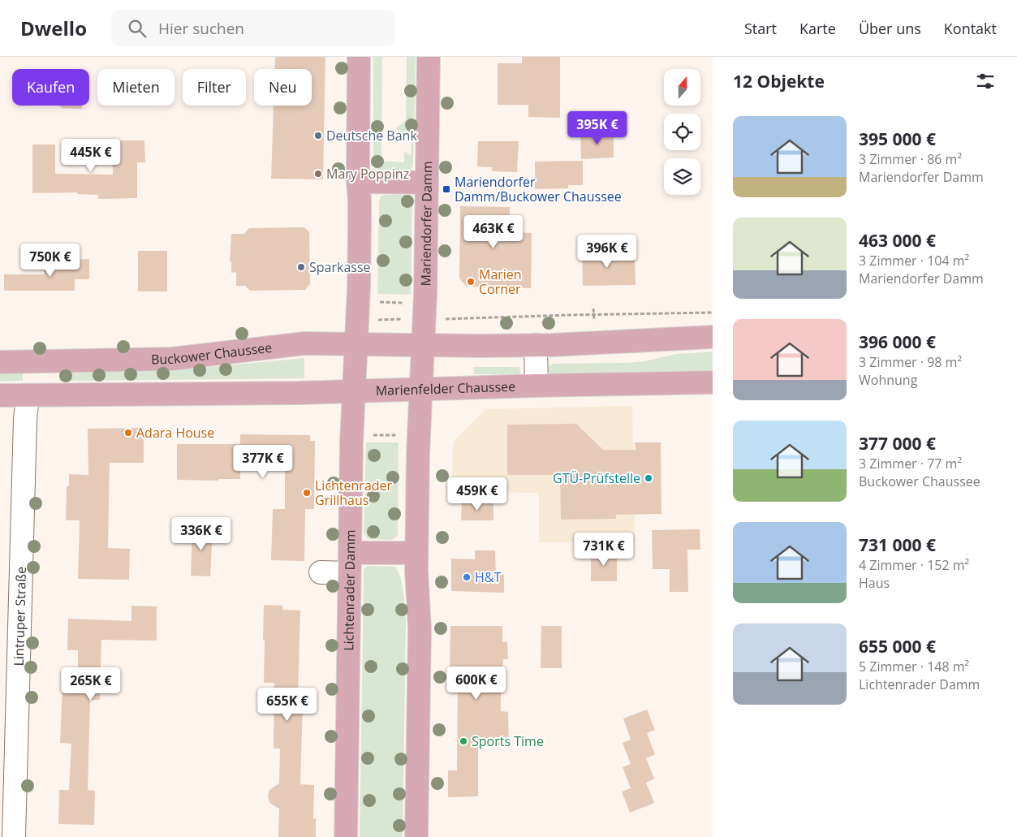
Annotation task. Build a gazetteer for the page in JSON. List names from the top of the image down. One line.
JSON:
{"streets":{"main road":["Mariendorfer Damm","Buckower Chaussee","Marienfelder Chaussee","Lichtenrader Damm"],"street":["Lintruper Straße"]},"crossings":[["Mariendorfer Damm","Buckower Chaussee"],["Mariendorfer Damm","Marienfelder Chaussee"],["Buckower Chaussee","Lichtenrader Damm"],["Marienfelder Chaussee","Lichtenrader Damm"]],"places":{"other":["Deutsche Bank","Mary Poppinz","Sparkasse","Marien Corner","Adara House","GTÜ-Prüfstelle","Lichtenrader Grillhaus","H&T","Sports Time"],"transit":["Mariendorfer Damm/Buckower Chaussee"]},"north":"top","page":{"header":"Dwello","search":"Hier suchen","nav":["Start","Karte","Über uns","Kontakt"],"heading":"12 Objekte","chip":["Kaufen","Mieten","Filter","Neu"],"list":[{"name":"395 000 €","note":"3 Zimmer · 86 m² · Mariendorfer Damm"},{"name":"463 000 €","note":"3 Zimmer · 104 m² · Mariendorfer Damm"},{"name":"396 000 €","note":"3 Zimmer · 98 m² · Wohnung"},{"name":"377 000 €","note":"3 Zimmer · 77 m² · Buckower Chaussee"},{"name":"731 000 €","note":"4 Zimmer · 152 m² · Haus"},{"name":"655 000 €","note":"5 Zimmer · 148 m² · Lichtenrader Damm"}],"price":["395K €","445K €","463K €","396K €","750K €","377K €","459K €","336K €","731K €","600K €","265K €","655K €"]}}
